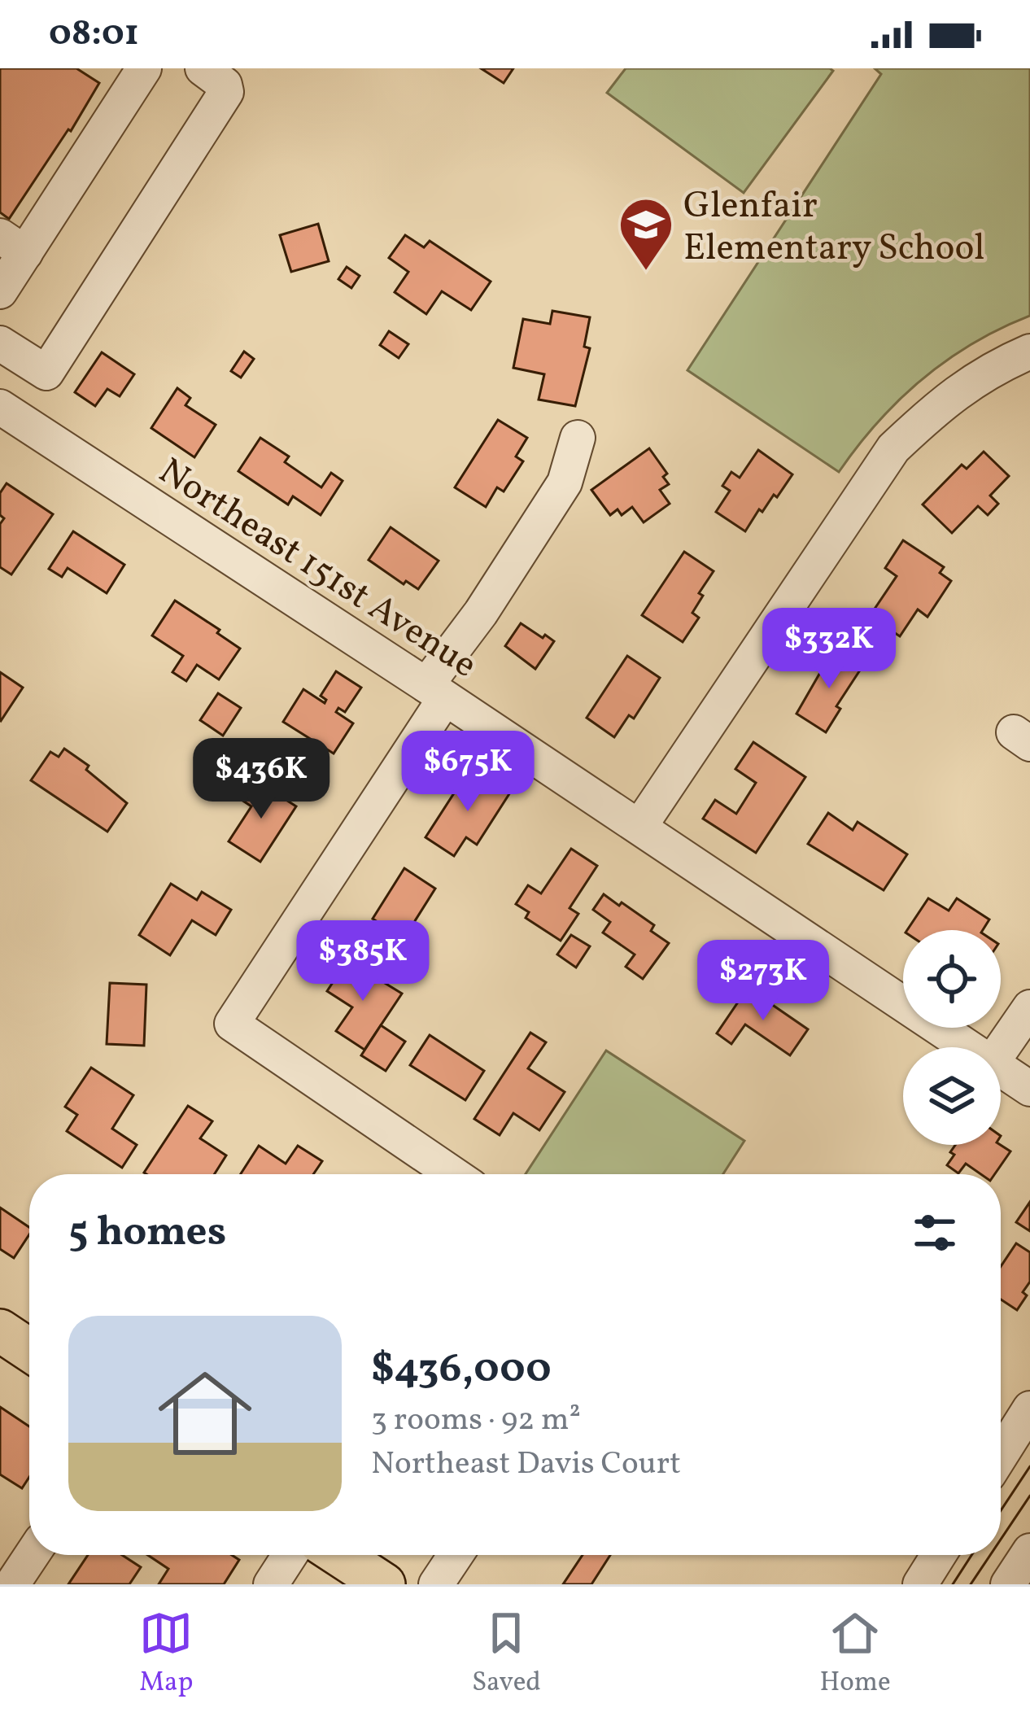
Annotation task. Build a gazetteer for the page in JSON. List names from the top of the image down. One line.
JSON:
{"streets":{"street":["Northeast 151st Avenue"]},"places":{"school or university":["Glenfair Elementary School"]},"page":{"status":"08:01","price":["$332K","$675K","$436K","$385K","$273K"],"heading":"5 homes","list":[{"name":"$436,000","note":"3 rooms · 92 m² · Northeast Davis Court"}],"tabs":["Map","Saved","Home"]}}
